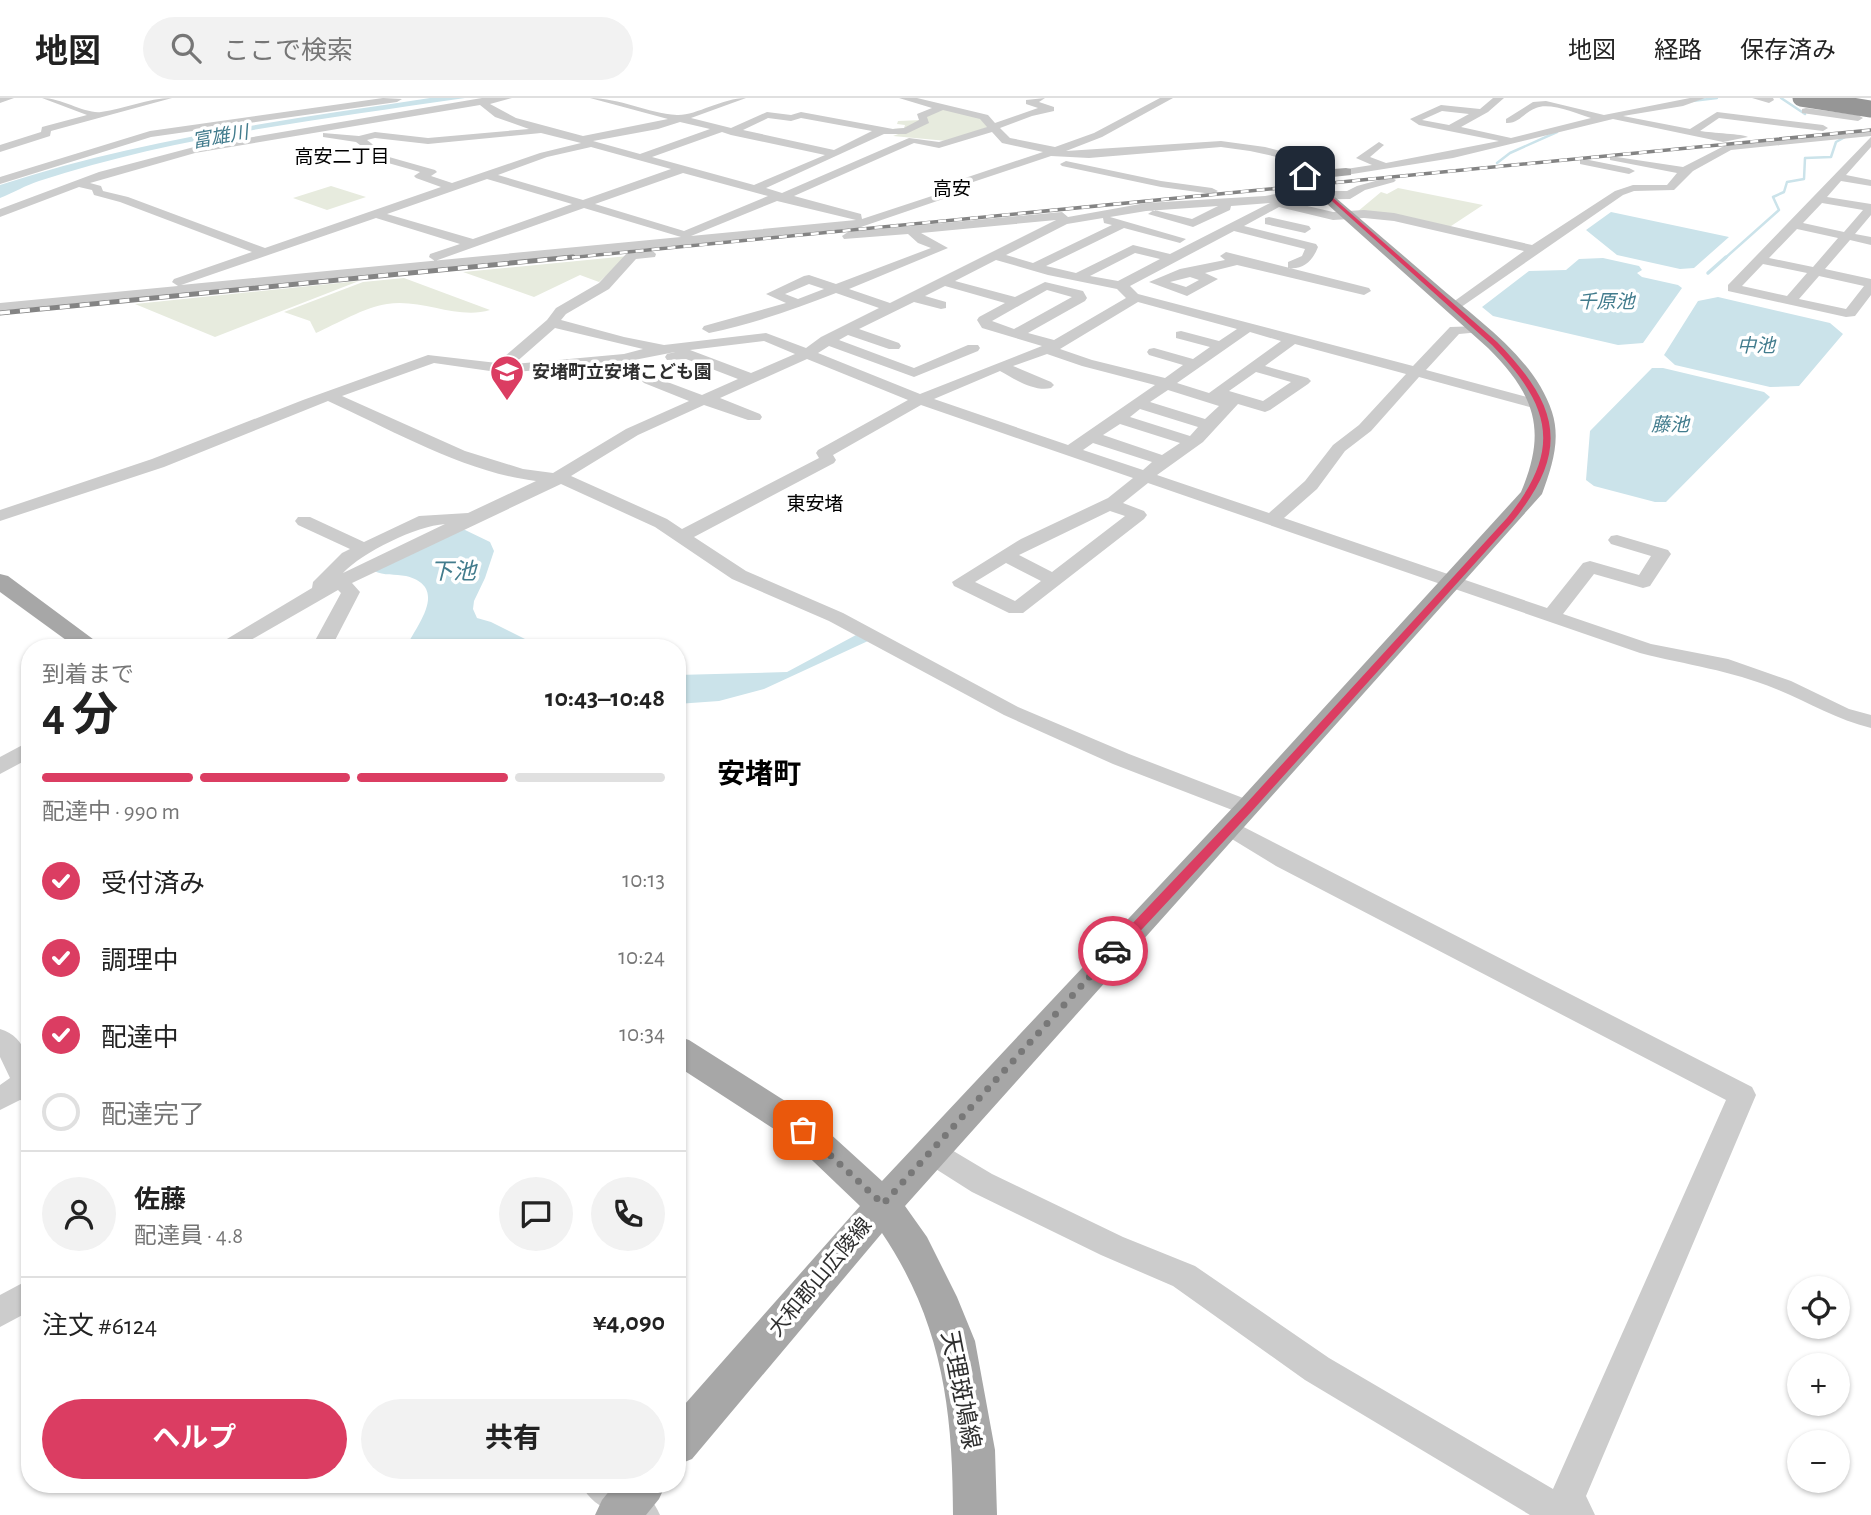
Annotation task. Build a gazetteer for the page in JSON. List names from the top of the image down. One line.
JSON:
{"streets":{"main road":["大和郡山広陵線","天理斑鳩線"]},"crossings":[["大和郡山広陵線","天理斑鳩線"]],"districts":["高安二丁目","高安","東安堵","安堵町"],"water":["富雄川","千原池","中池","藤池","下池"],"places":{"school or university":["安堵町立安堵こども園"]},"page":{"header":"地図","search":"ここで検索","nav":["地図","経路","保存済み"],"heading":["4 分","到着まで","10:43–10:48"],"panel":["佐藤","配達員 · 4.8","注文 #6124","¥4,090"],"bar":"配達中 · 990 m","list":[["受付済み","10:13"],["調理中","10:24"],["配達中","10:34"],"配達完了"],"map_buttons":["+","−"],"buttons":["ヘルプ","共有"]}}
